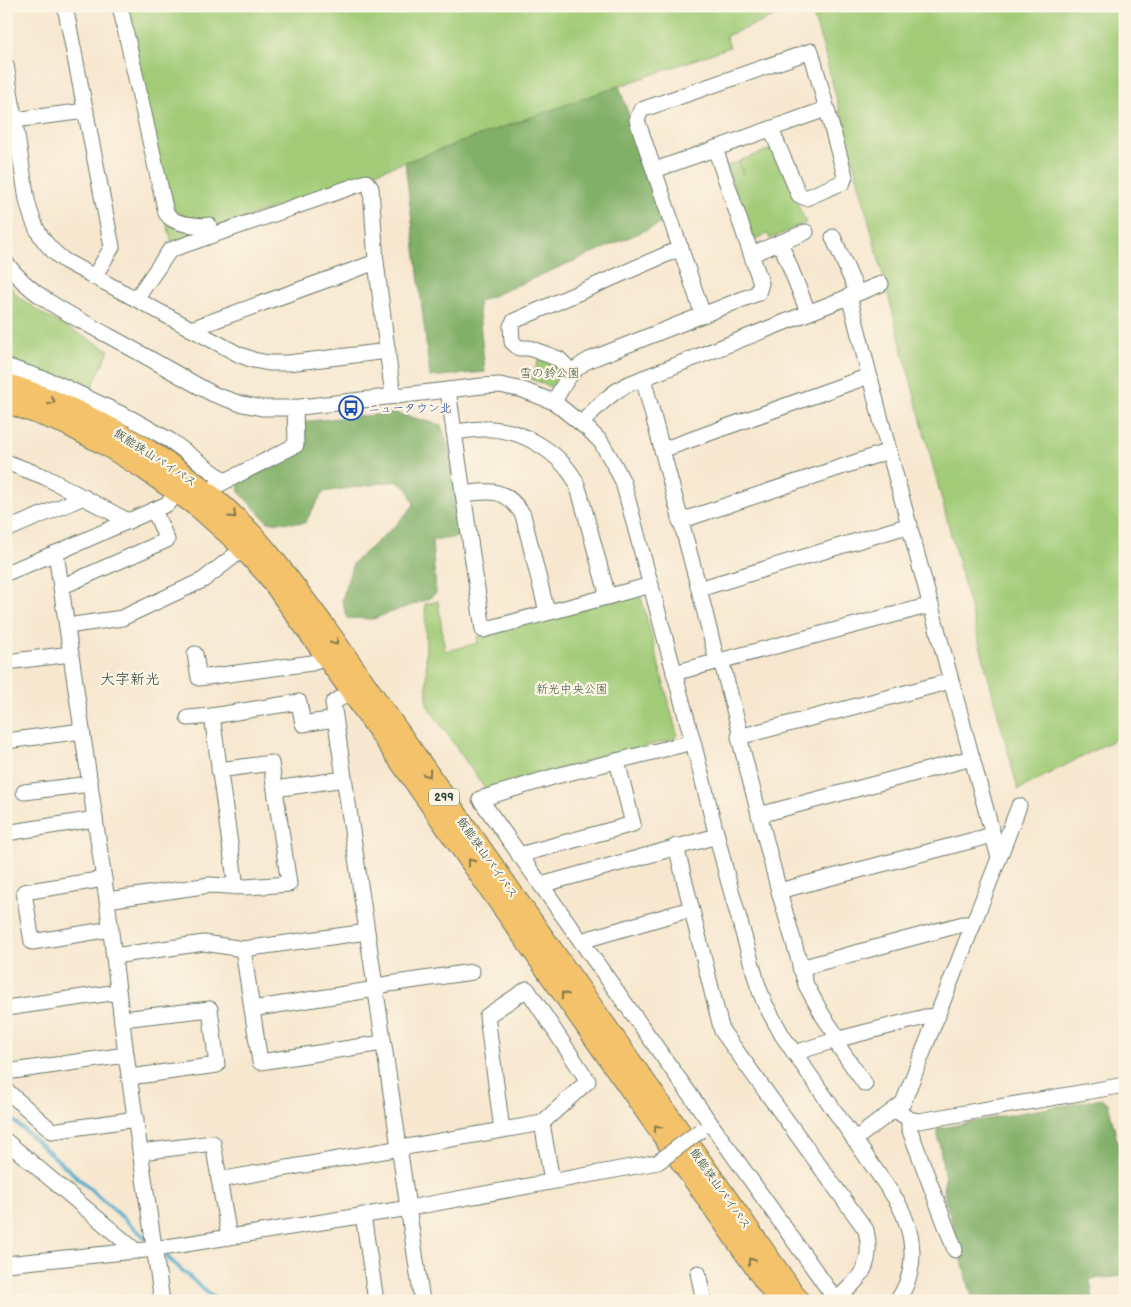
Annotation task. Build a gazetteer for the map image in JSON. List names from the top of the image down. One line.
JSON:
{"streets":{"highway":["飯能狭山バイパス","299"]},"districts":["大字新光"],"parks":["雪の鈴公園","新光中央公園"],"places":{"bus stop":["ニュータウン北"]}}
